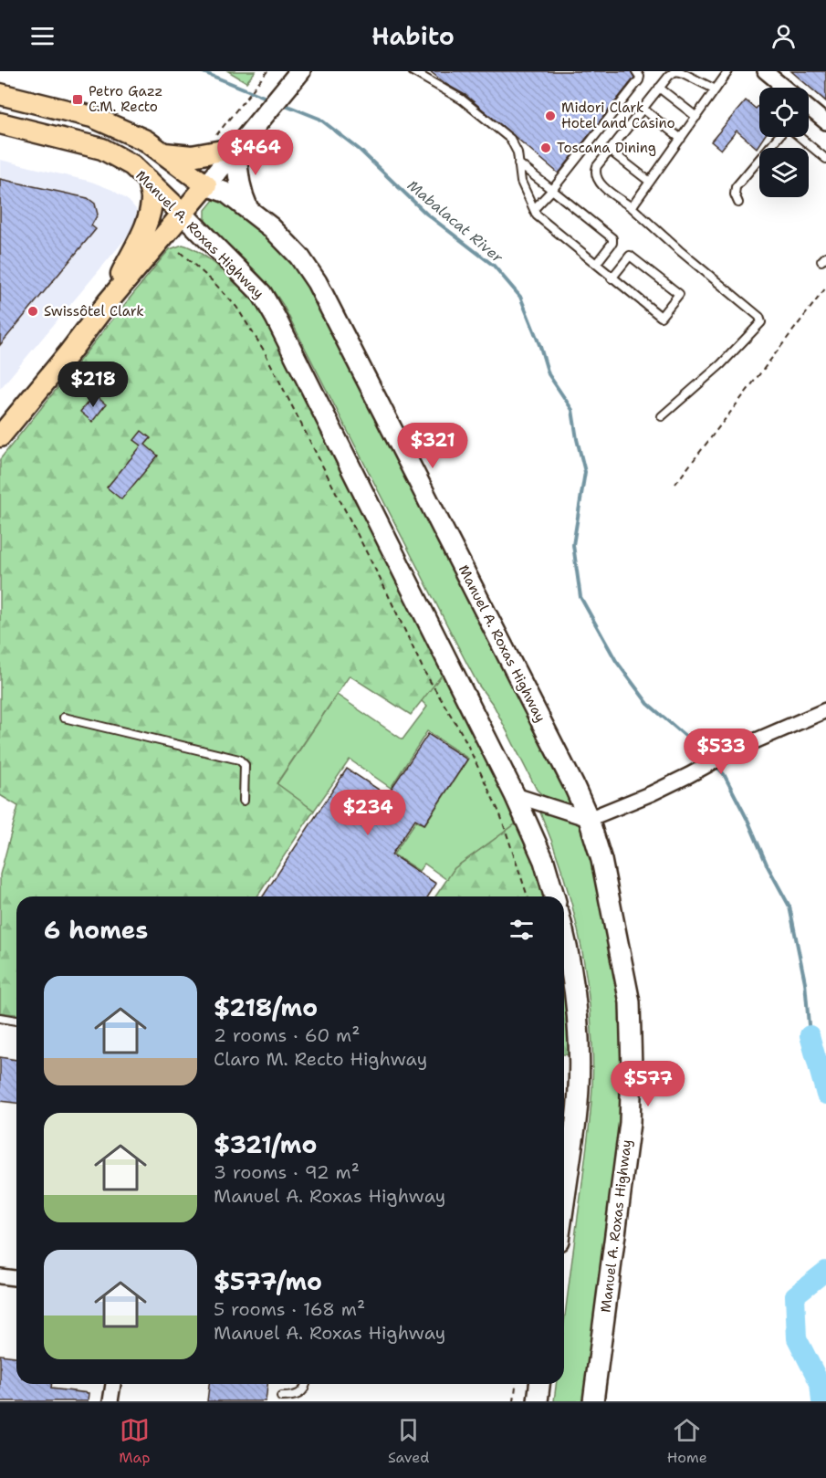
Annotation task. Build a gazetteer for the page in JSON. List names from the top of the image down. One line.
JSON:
{"streets":{"main road":["Manuel A. Roxas Highway"]},"water":["Mabalacat River"],"places":{"transit":["Petro Gazz C.M. Recto"],"other":["Midori Clark Hotel and Casino","Toscana Dining","Swissôtel Clark"]},"page":{"header":"Habito","price":["$464","$218","$321","$533","$234","$577"],"heading":"6 homes","list":[{"name":"$218/mo","note":"2 rooms · 60 m² · Claro M. Recto Highway"},{"name":"$321/mo","note":"3 rooms · 92 m² · Manuel A. Roxas Highway"},{"name":"$577/mo","note":"5 rooms · 168 m² · Manuel A. Roxas Highway"}],"tabs":["Map","Saved","Home"]}}
